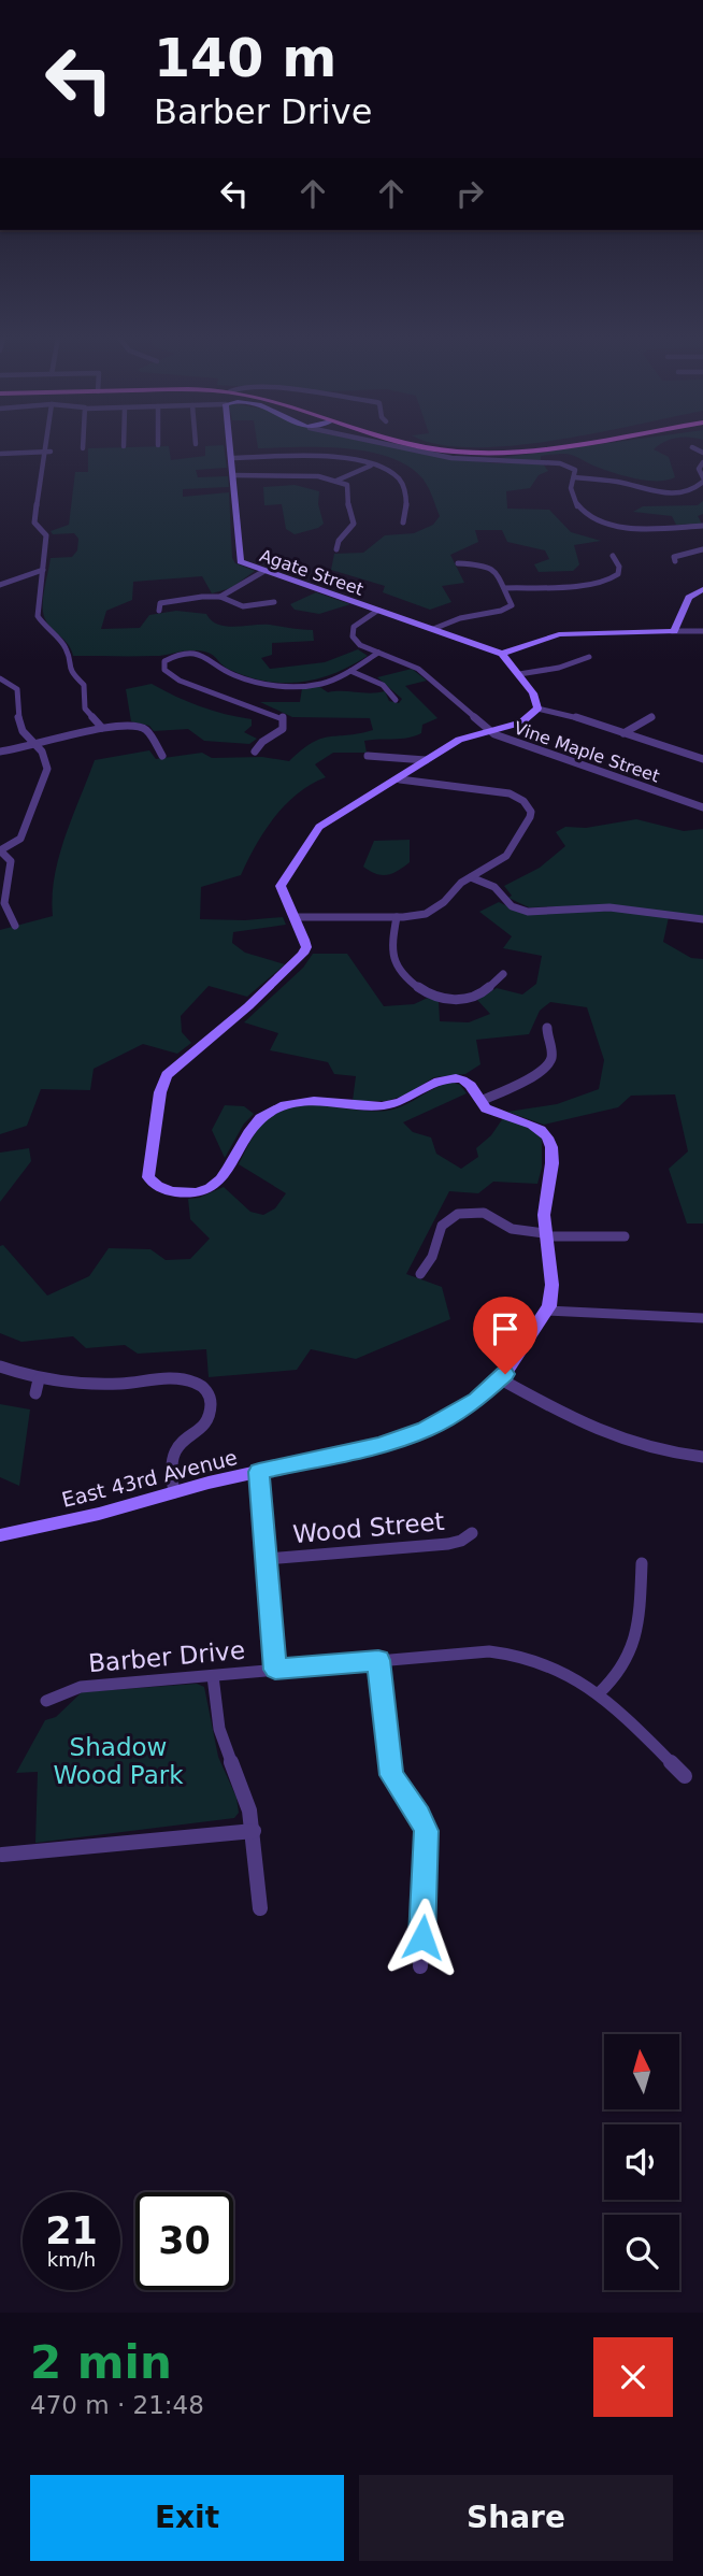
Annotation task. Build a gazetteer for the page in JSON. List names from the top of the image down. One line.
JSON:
{"streets":{"street":["Agate Street","Vine Maple Street","East 43rd Avenue","Wood Street","Barber Drive"]},"crossings":[["Agate Street","Vine Maple Street"]],"parks":["Shadow Wood Park"],"north":"top","page":{"turn":["140 m","Barber Drive"],"speed":"21 km/h","limit":"30","heading":["2 min","470 m · 21:48"],"buttons":["Exit","Share"]}}
